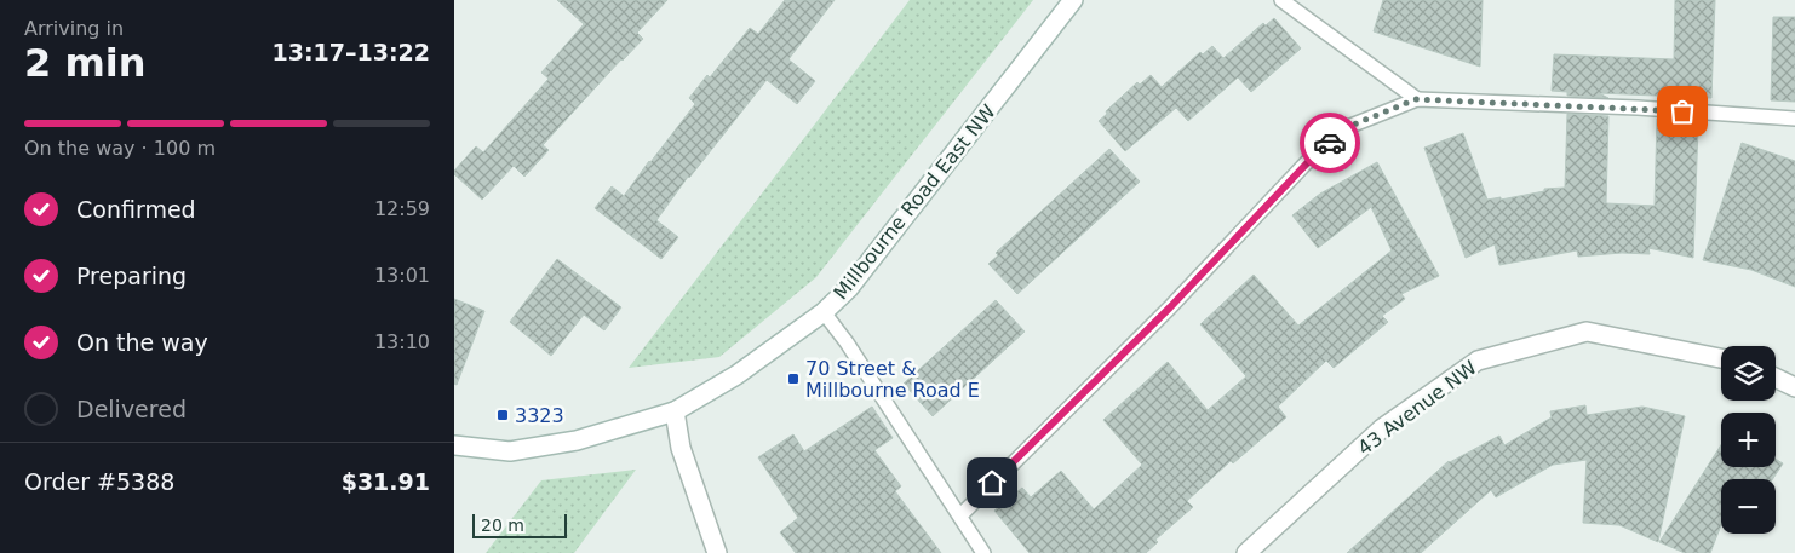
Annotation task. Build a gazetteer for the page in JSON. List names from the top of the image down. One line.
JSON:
{"streets":{"street":["Millbourne Road East NW","43 Avenue NW"]},"places":{"transit":["70 Street & Millbourne Road E","3323"]},"scale_bar":"20 m","page":{"heading":["2 min","Arriving in","13:17–13:22"],"panel":["Order #5388","$31.91"],"bar":"On the way · 100 m","list":[["Confirmed","12:59"],["Preparing","13:01"],["On the way","13:10"],"Delivered"],"map_buttons":["+","−"],"scale":"20 m"}}
